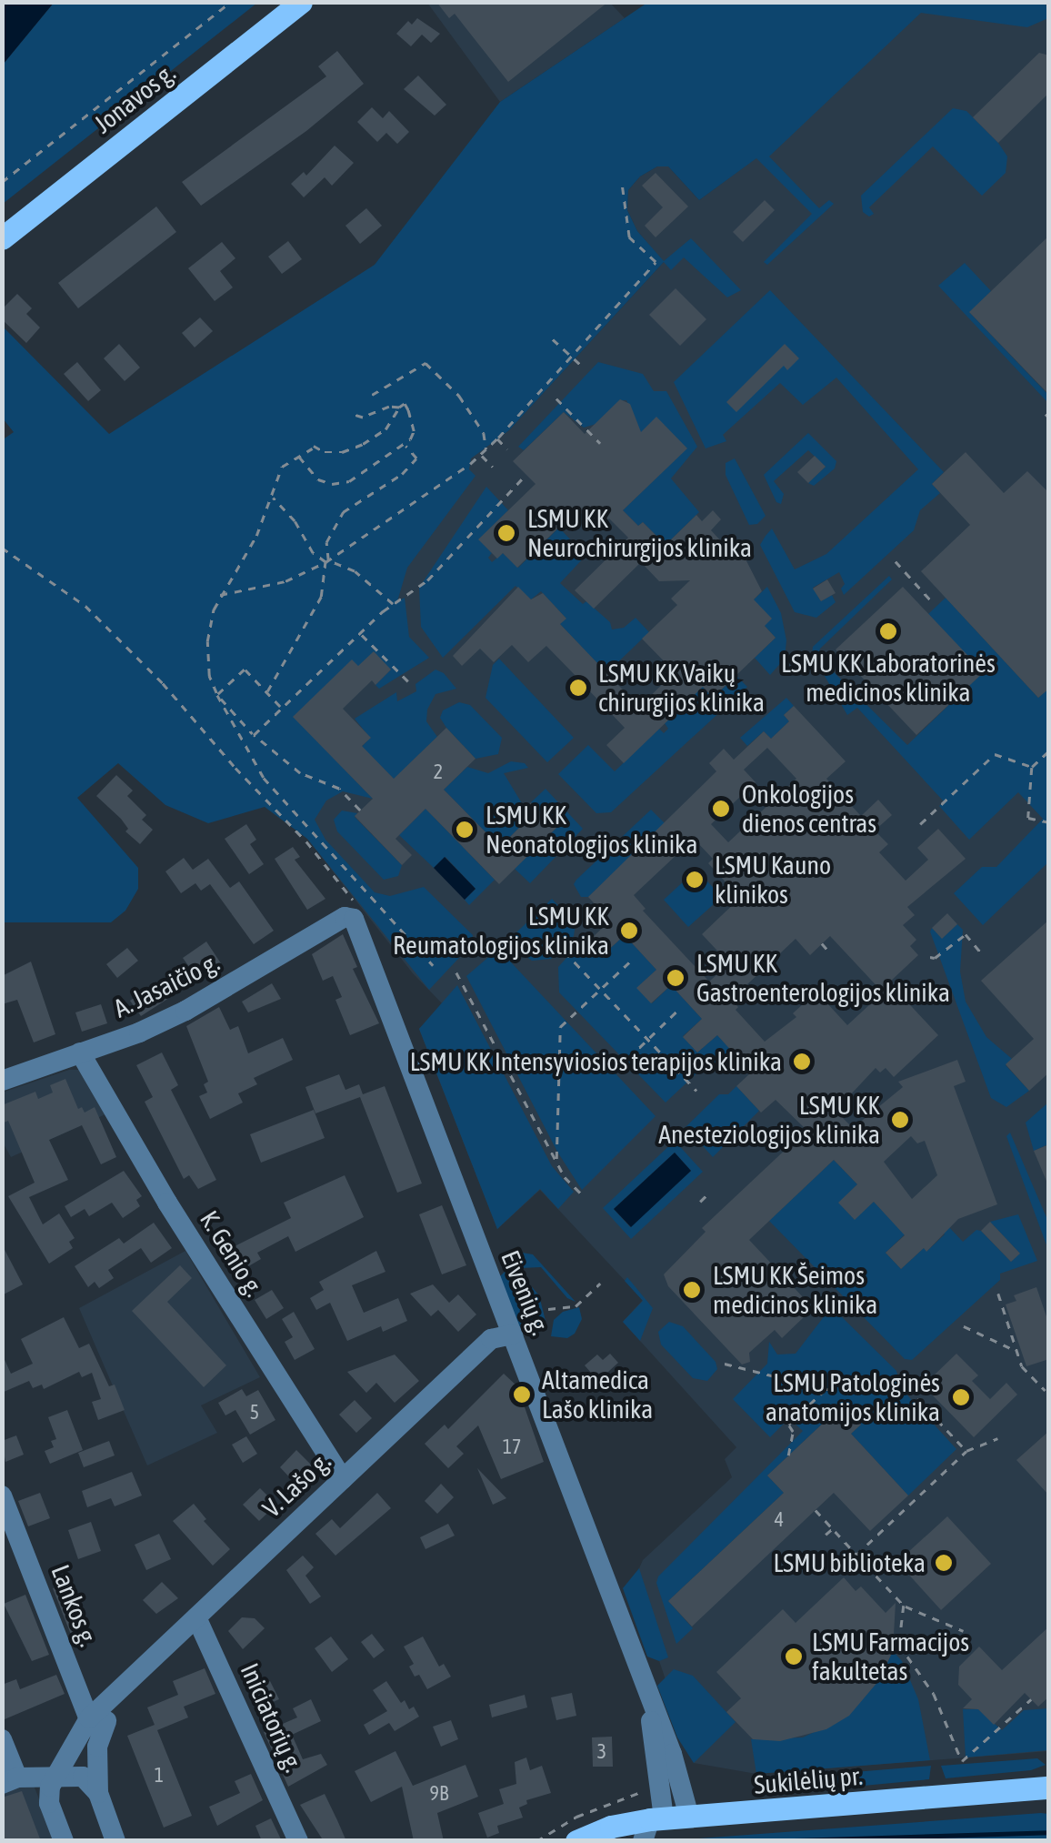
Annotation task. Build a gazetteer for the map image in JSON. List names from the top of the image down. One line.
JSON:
{"streets":{"main road":["Jonavos g.","Sukilėlių pr."],"street":["A. Jasaičio g.","K. Genio g.","Eivenių g.","V. Lašo g.","Lankos g.","Iniciatorių g."]},"crossings":[["A. Jasaičio g.","K. Genio g."],["A. Jasaičio g.","Eivenių g."],["K. Genio g.","V. Lašo g."],["Eivenių g.","V. Lašo g."],["Eivenių g.","Sukilėlių pr."],["V. Lašo g.","Lankos g."],["V. Lašo g.","Iniciatorių g."]],"places":["LSMU KK Neurochirurgijos klinika","LSMU KK Laboratorinės medicinos klinika","LSMU KK Vaikų chirurgijos klinika","Onkologijos dienos centras","LSMU KK Neonatologijos klinika","LSMU Kauno klinikos","LSMU KK Reumatologijos klinika","LSMU KK Gastroenterologijos klinika","LSMU KK Intensyviosios terapijos klinika","LSMU KK Anesteziologijos klinika","LSMU KK Šeimos medicinos klinika","Altamedica Lašo klinika","LSMU Patologinės anatomijos klinika","LSMU biblioteka","LSMU Farmacijos fakultetas"],"house_numbers":["2","5","17","4","3","1","9B"]}
